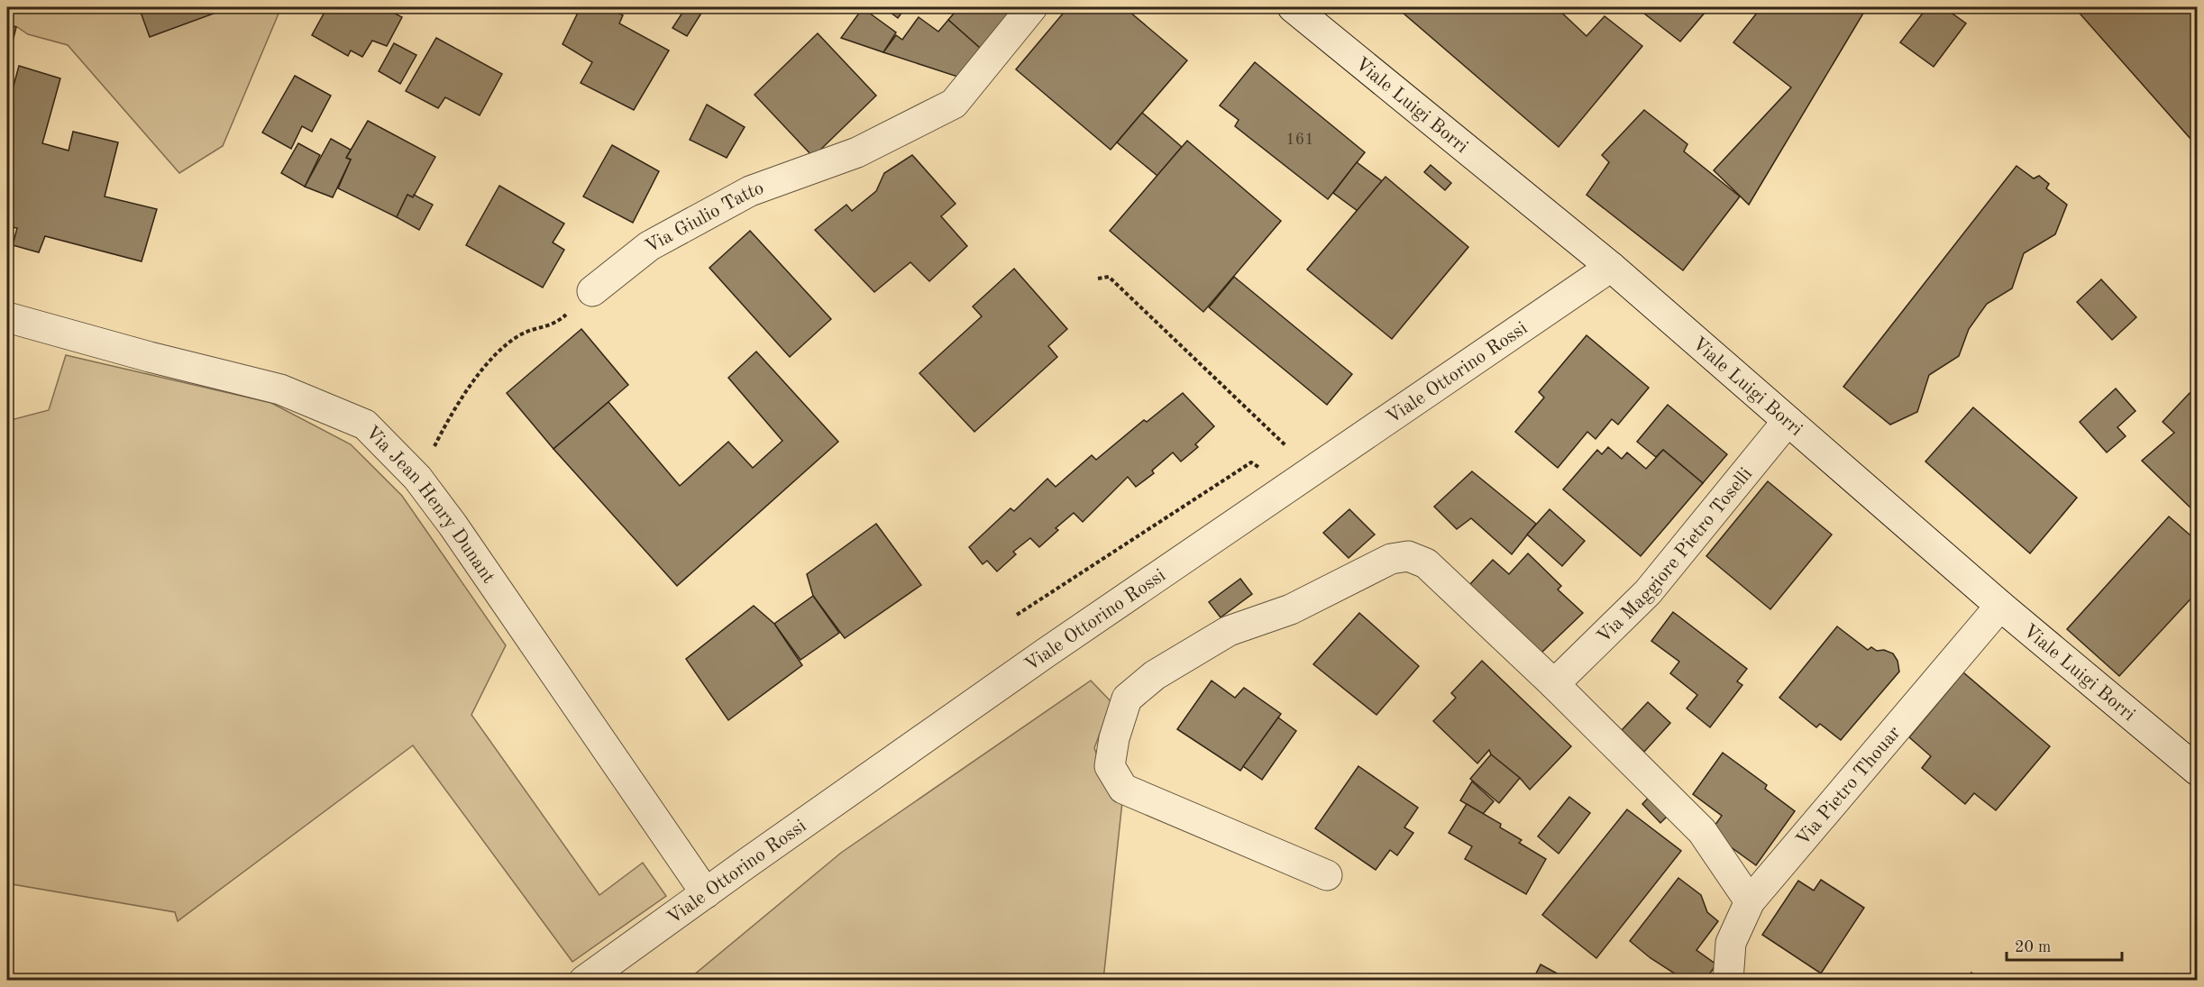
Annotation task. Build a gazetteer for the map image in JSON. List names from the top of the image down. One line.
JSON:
{"streets":{"street":["Viale Luigi Borri","Via Giulio Tatto","Viale Ottorino Rossi","Via Jean Henry Dunant","Via Maggiore Pietro Toselli","Via Pietro Thouar"]},"crossings":[["Viale Luigi Borri","Viale Ottorino Rossi"],["Viale Luigi Borri","Via Maggiore Pietro Toselli"],["Viale Luigi Borri","Via Pietro Thouar"],["Viale Ottorino Rossi","Via Jean Henry Dunant"]],"house_numbers":["161"],"scale_bar":"20 m"}
